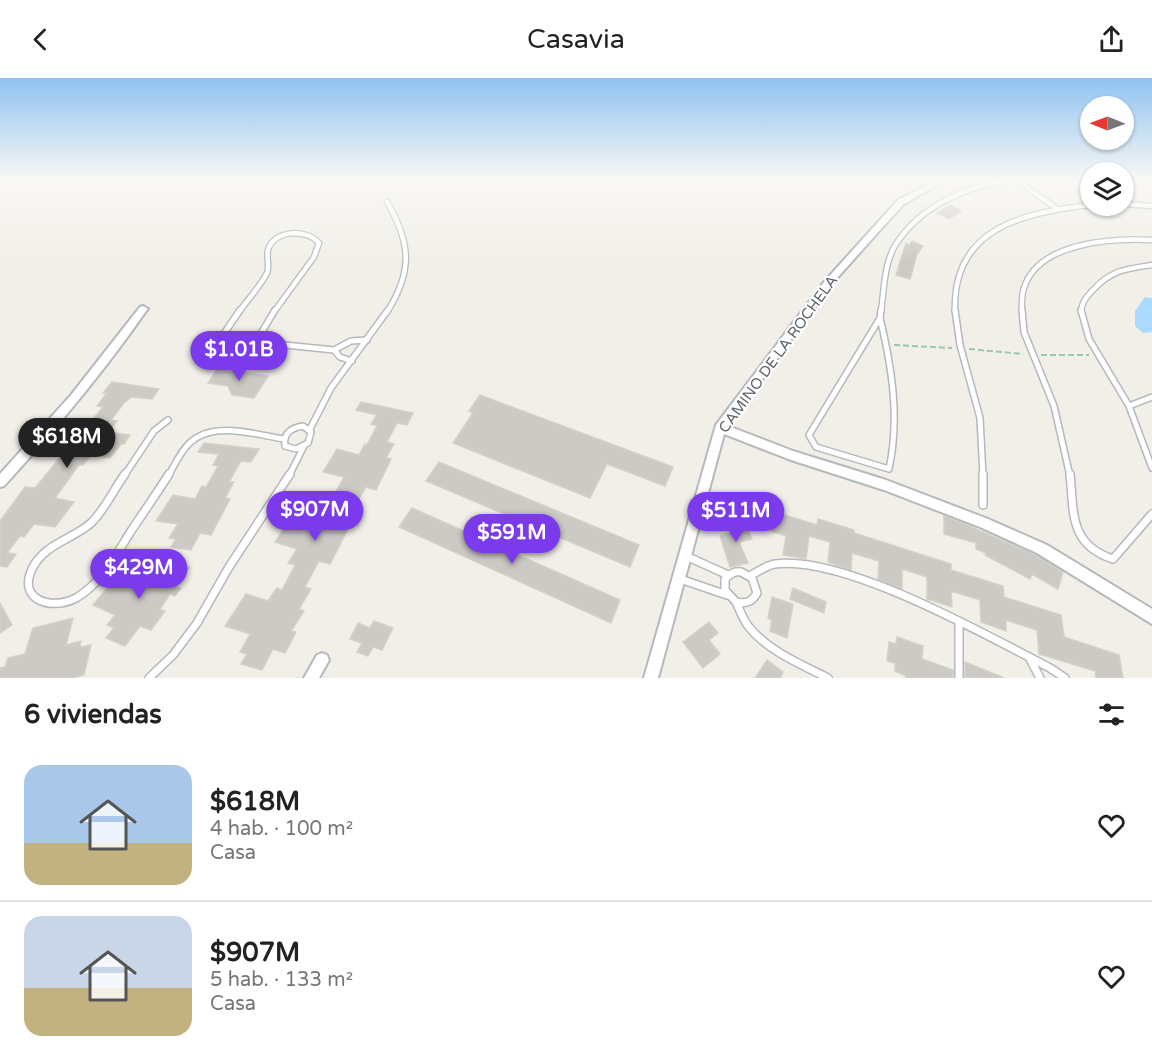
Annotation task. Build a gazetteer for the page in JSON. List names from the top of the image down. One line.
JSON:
{"streets":{"street":["CAMINO DE LA ROCHELA"]},"north":"left","page":{"header":"Casavia","price":["$1.01B","$618M","$907M","$511M","$591M","$429M"],"heading":"6 viviendas","list":[{"name":"$618M","note":"4 hab. · 100 m² · Casa"},{"name":"$907M","note":"5 hab. · 133 m² · Casa"}]}}
